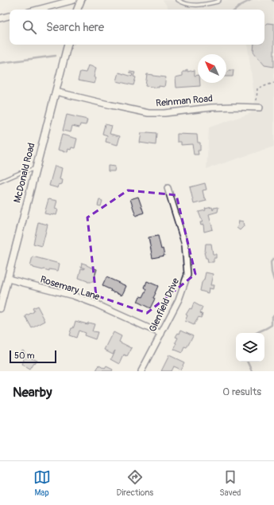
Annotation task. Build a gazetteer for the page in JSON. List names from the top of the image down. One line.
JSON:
{"streets":{"street":["Reinman Road","McDonald Road","Rosemary Lane","Glenfield Drive"]},"crossings":[["Reinman Road","McDonald Road"],["McDonald Road","Rosemary Lane"],["Rosemary Lane","Glenfield Drive"]],"scale_bar":"50 m","north":"top left","page":{"search":"Search here","scale":"50 m","heading":["Nearby","0 results"],"nav":["Map","Directions","Saved"]}}
